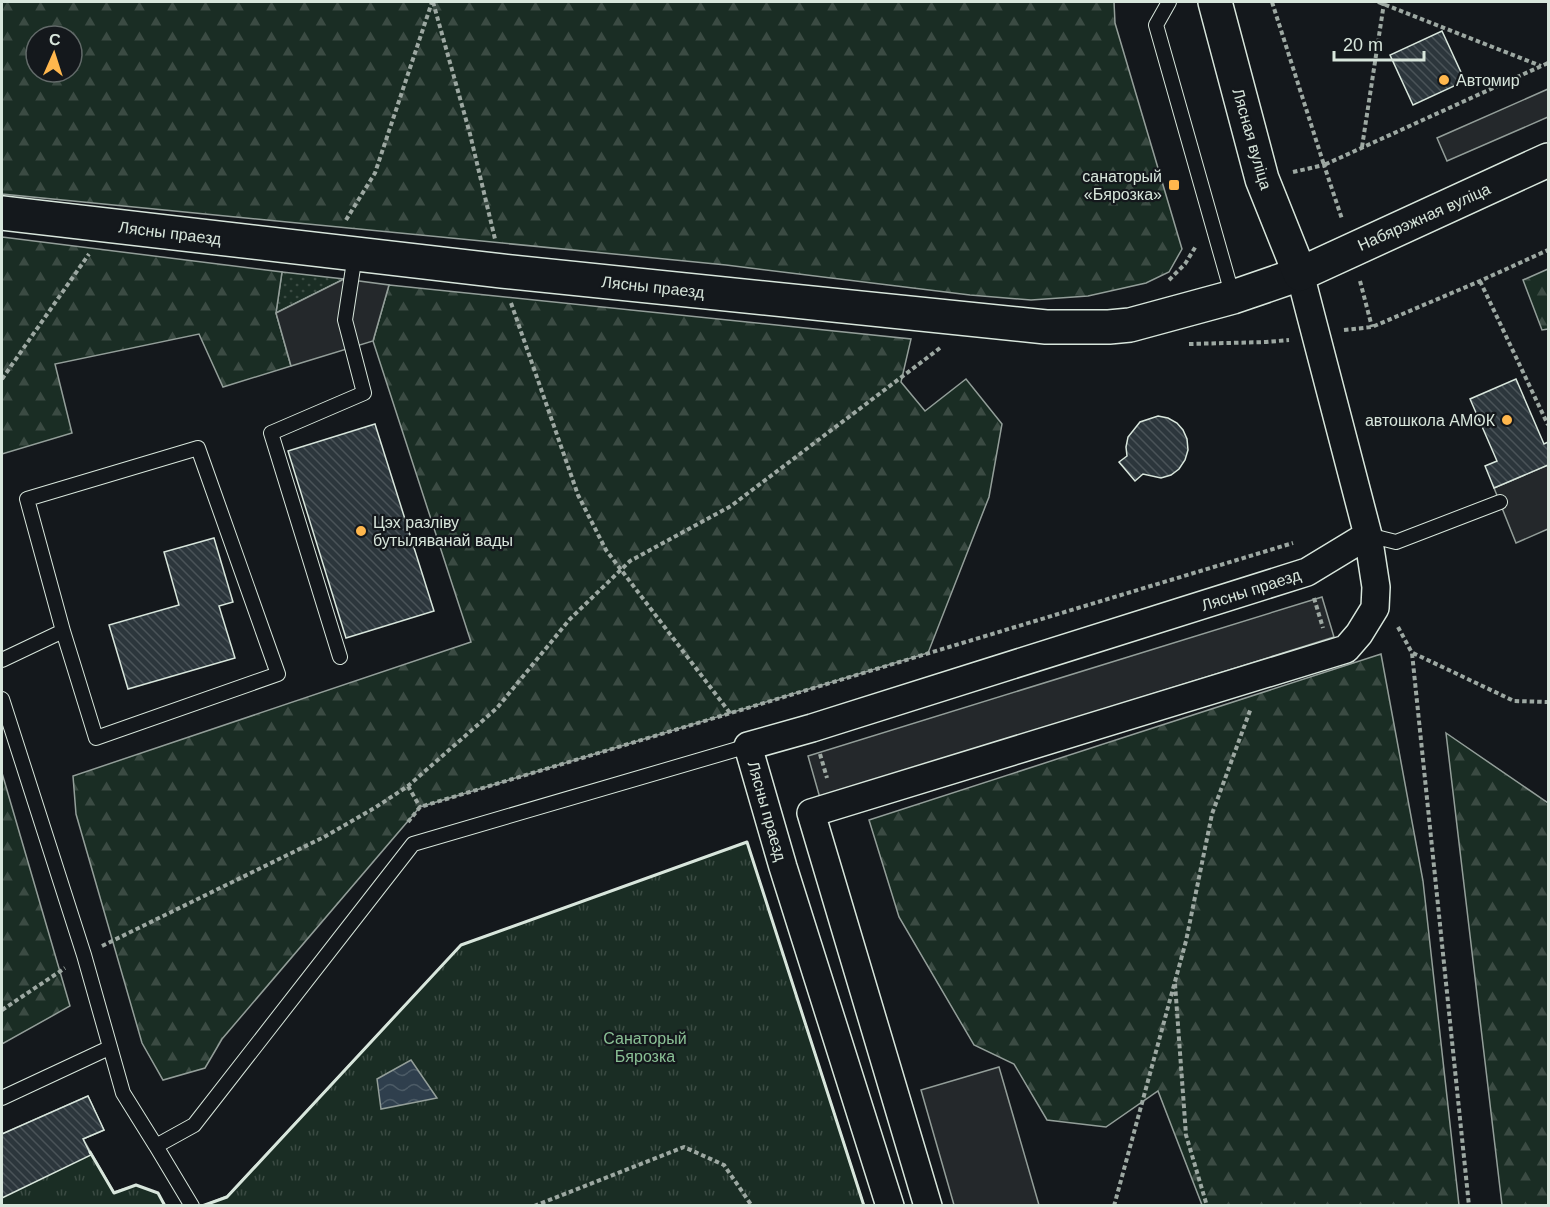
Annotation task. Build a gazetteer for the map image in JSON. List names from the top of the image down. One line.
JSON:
{"streets":{"street":["Лясная вуліца","Набярэжная вуліца","Лясны праезд"]},"crossings":[["Лясная вуліца","Набярэжная вуліца"],["Лясная вуліца","Лясны праезд"],["Набярэжная вуліца","Лясны праезд"]],"parks":["Санаторый Бярозка"],"places":{"other":["Автомир","автошкола АМОК","Цэх разліву бутыляванай вады"],"transit":["санаторый «Бярозка»"]},"scale_bar":"20 m","north":"top"}
